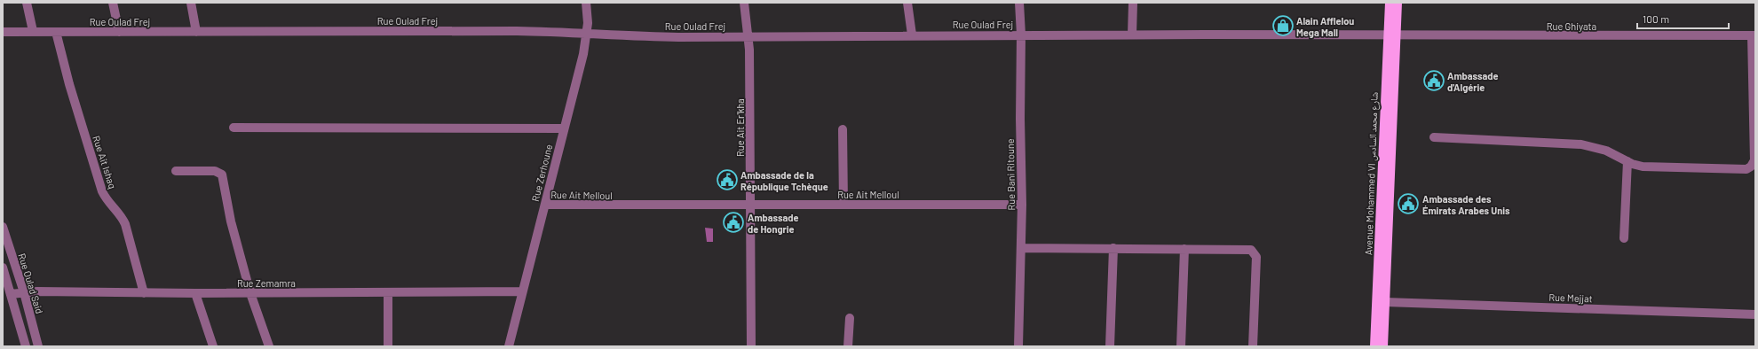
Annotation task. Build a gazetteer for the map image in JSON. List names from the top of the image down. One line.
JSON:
{"streets":{"main road":["Avenue Mohammed VI شارع محمد السادس"],"street":["Rue Oulad Frej","Rue Ghiyata","Rue Ait Er'kha","Rue Ait Ishaq","Rue Zerhoune","Rue Bani Ritoune","Rue Ait Melloul","Rue Zemamra","Rue Oulad Said","Rue Mejjat"]},"crossings":[["Rue Oulad Frej","Rue Ghiyata"],["Rue Oulad Frej","Rue Ait Er'kha"],["Rue Oulad Frej","Rue Ait Ishaq"],["Rue Oulad Frej","Rue Zerhoune"],["Rue Oulad Frej","Avenue Mohammed VI شارع محمد السادس"],["Rue Oulad Frej","Rue Bani Ritoune"],["Rue Ghiyata","Avenue Mohammed VI شارع محمد السادس"],["Rue Ait Er'kha","Rue Ait Melloul"],["Rue Ait Ishaq","Rue Zemamra"],["Rue Zerhoune","Rue Ait Melloul"],["Rue Zerhoune","Rue Zemamra"],["Avenue Mohammed VI شارع محمد السادس","Rue Mejjat"],["Rue Bani Ritoune","Rue Ait Melloul"],["Rue Zemamra","Rue Oulad Said"]],"places":{"shop":["Alain Afflelou Mega Mall"],"public building":["Ambassade d'Algérie","Ambassade de la République Tchèque","Ambassade des Émirats Arabes Unis","Ambassade de Hongrie"]},"scale_bar":"100 m"}
